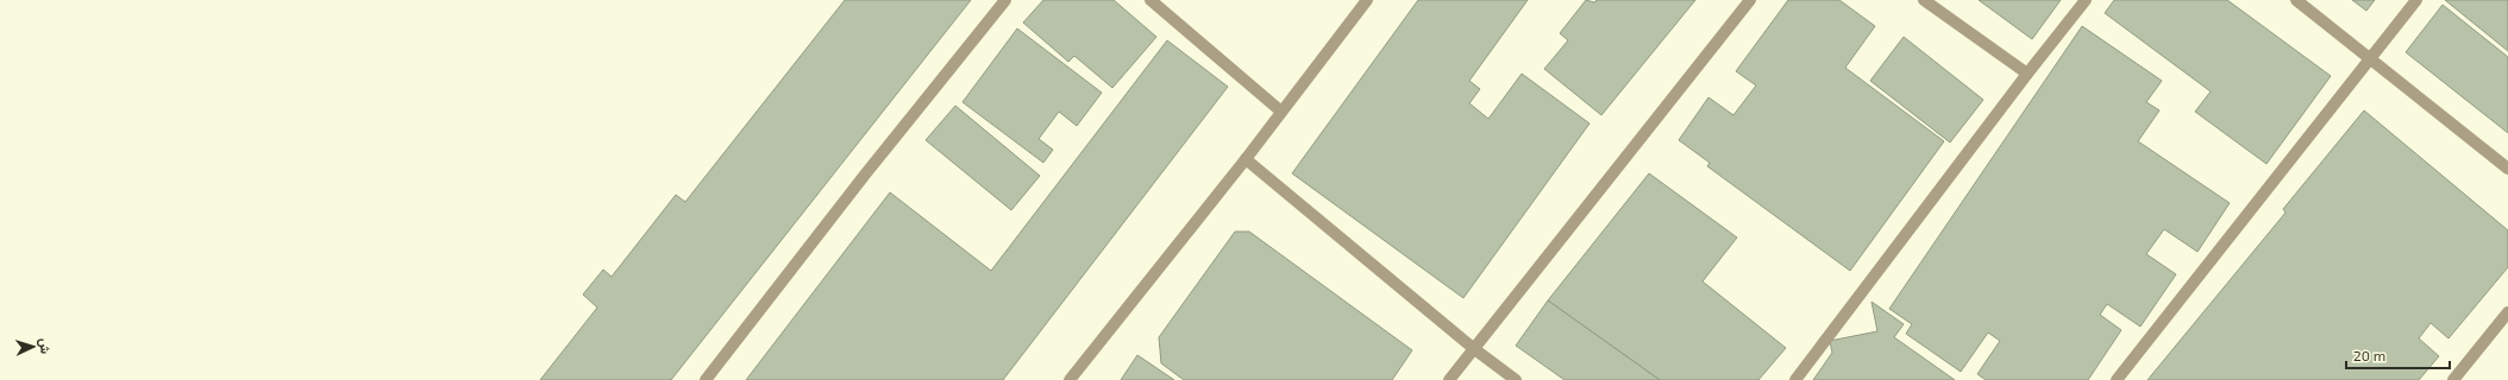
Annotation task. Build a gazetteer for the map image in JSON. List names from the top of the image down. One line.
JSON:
{"scale_bar":"20 m","north":"right"}
